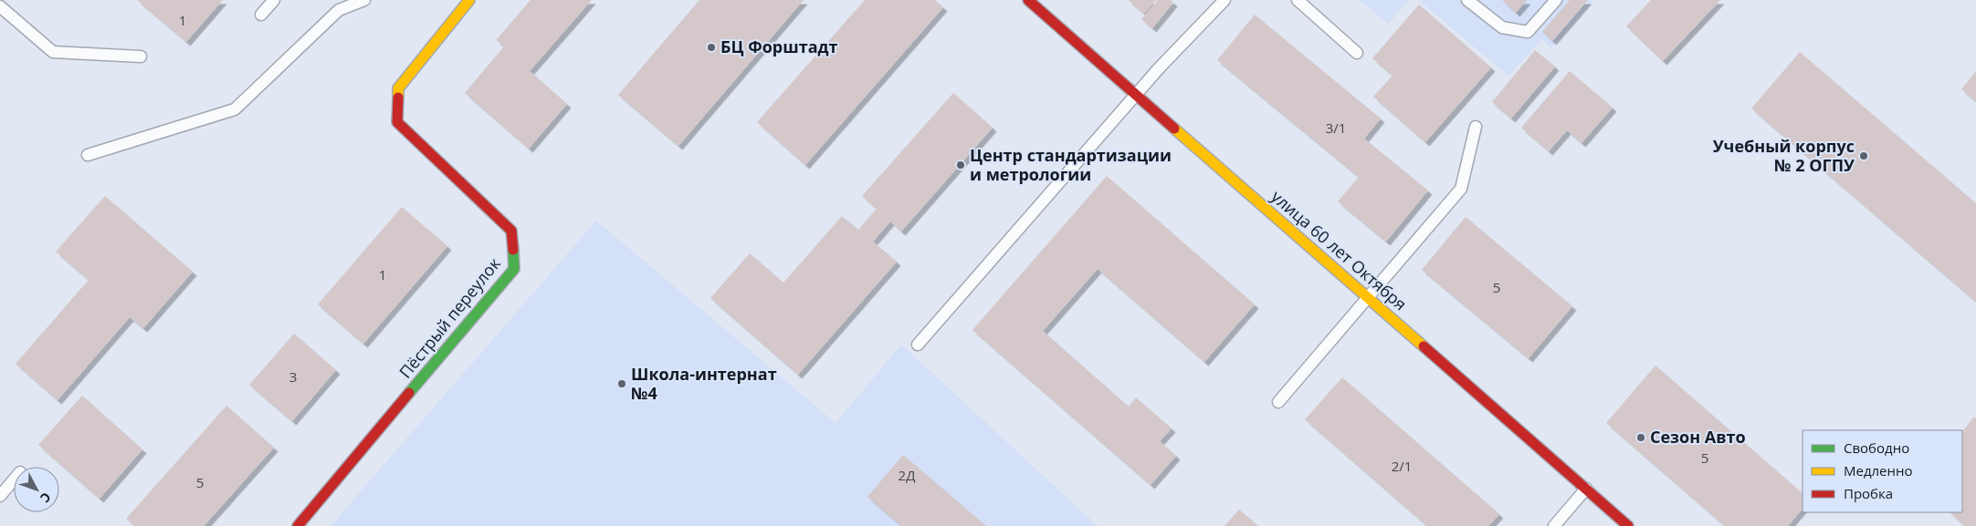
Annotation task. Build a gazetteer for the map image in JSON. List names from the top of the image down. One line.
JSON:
{"streets":{"street":["улица 60 лет Октября","Пёстрый переулок"]},"places":["БЦ Форштадт","Учебный корпус № 2 ОГПУ","Центр стандартизации и метрологии","Школа-интернат №4","Сезон Авто"],"house_numbers":["1","3/1","1","5","3","5","2/1","2Д","5"],"legend":["Свободно","Медленно","Пробка"],"north":"bottom right"}
